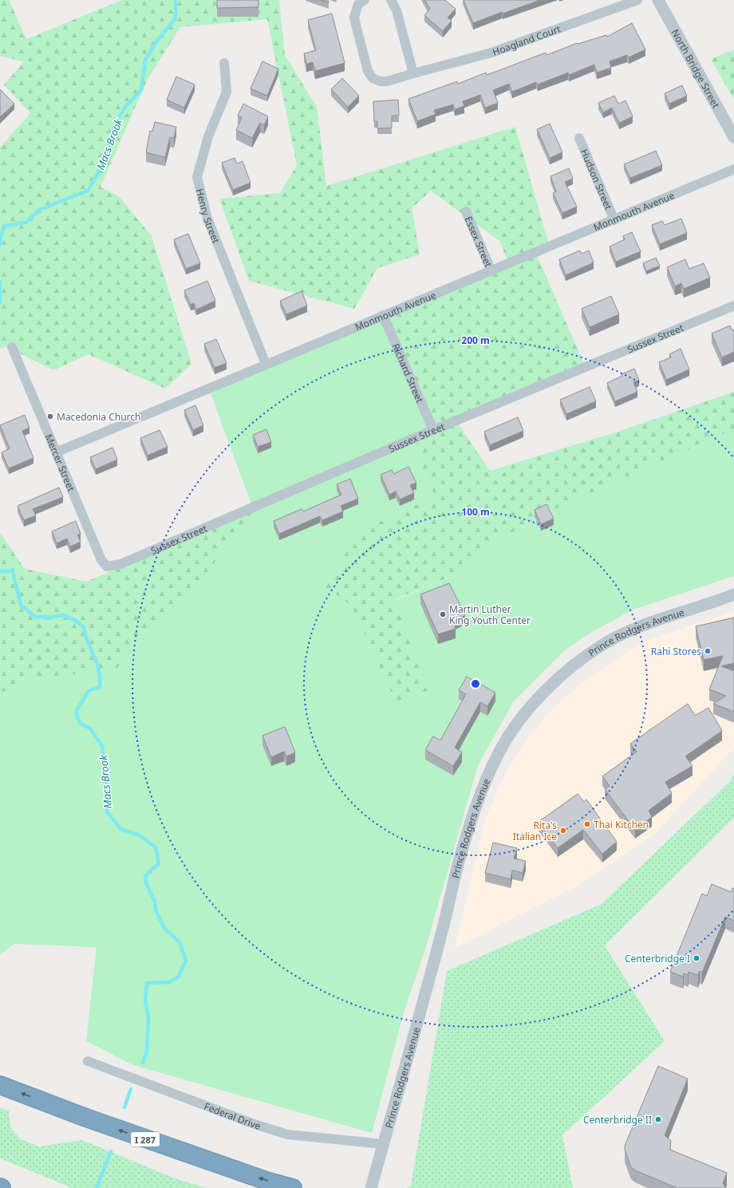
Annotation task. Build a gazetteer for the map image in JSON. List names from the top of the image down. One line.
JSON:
{"streets":{"highway":["I 287"],"street":["Hoagland Court","North Bridge Street","Hudson Street","Monmouth Avenue","Henry Street","Essex Street","Sussex Street","Richard Street","Mercer Street","Prince Rodgers Avenue","Federal Drive"]},"crossings":[["Hudson Street","Monmouth Avenue"],["Monmouth Avenue","Henry Street"],["Monmouth Avenue","Essex Street"],["Monmouth Avenue","Richard Street"],["Monmouth Avenue","Mercer Street"],["Sussex Street","Richard Street"],["Sussex Street","Mercer Street"],["Prince Rodgers Avenue","Federal Drive"]],"water":["Macs Brook"],"places":["Macedonia Church","Martin Luther King Youth Center","Rahi Stores","Thai Kitchen","Rita's Italian Ice","Centerbridge I","Centerbridge II"],"rings":["200 m","100 m"]}
